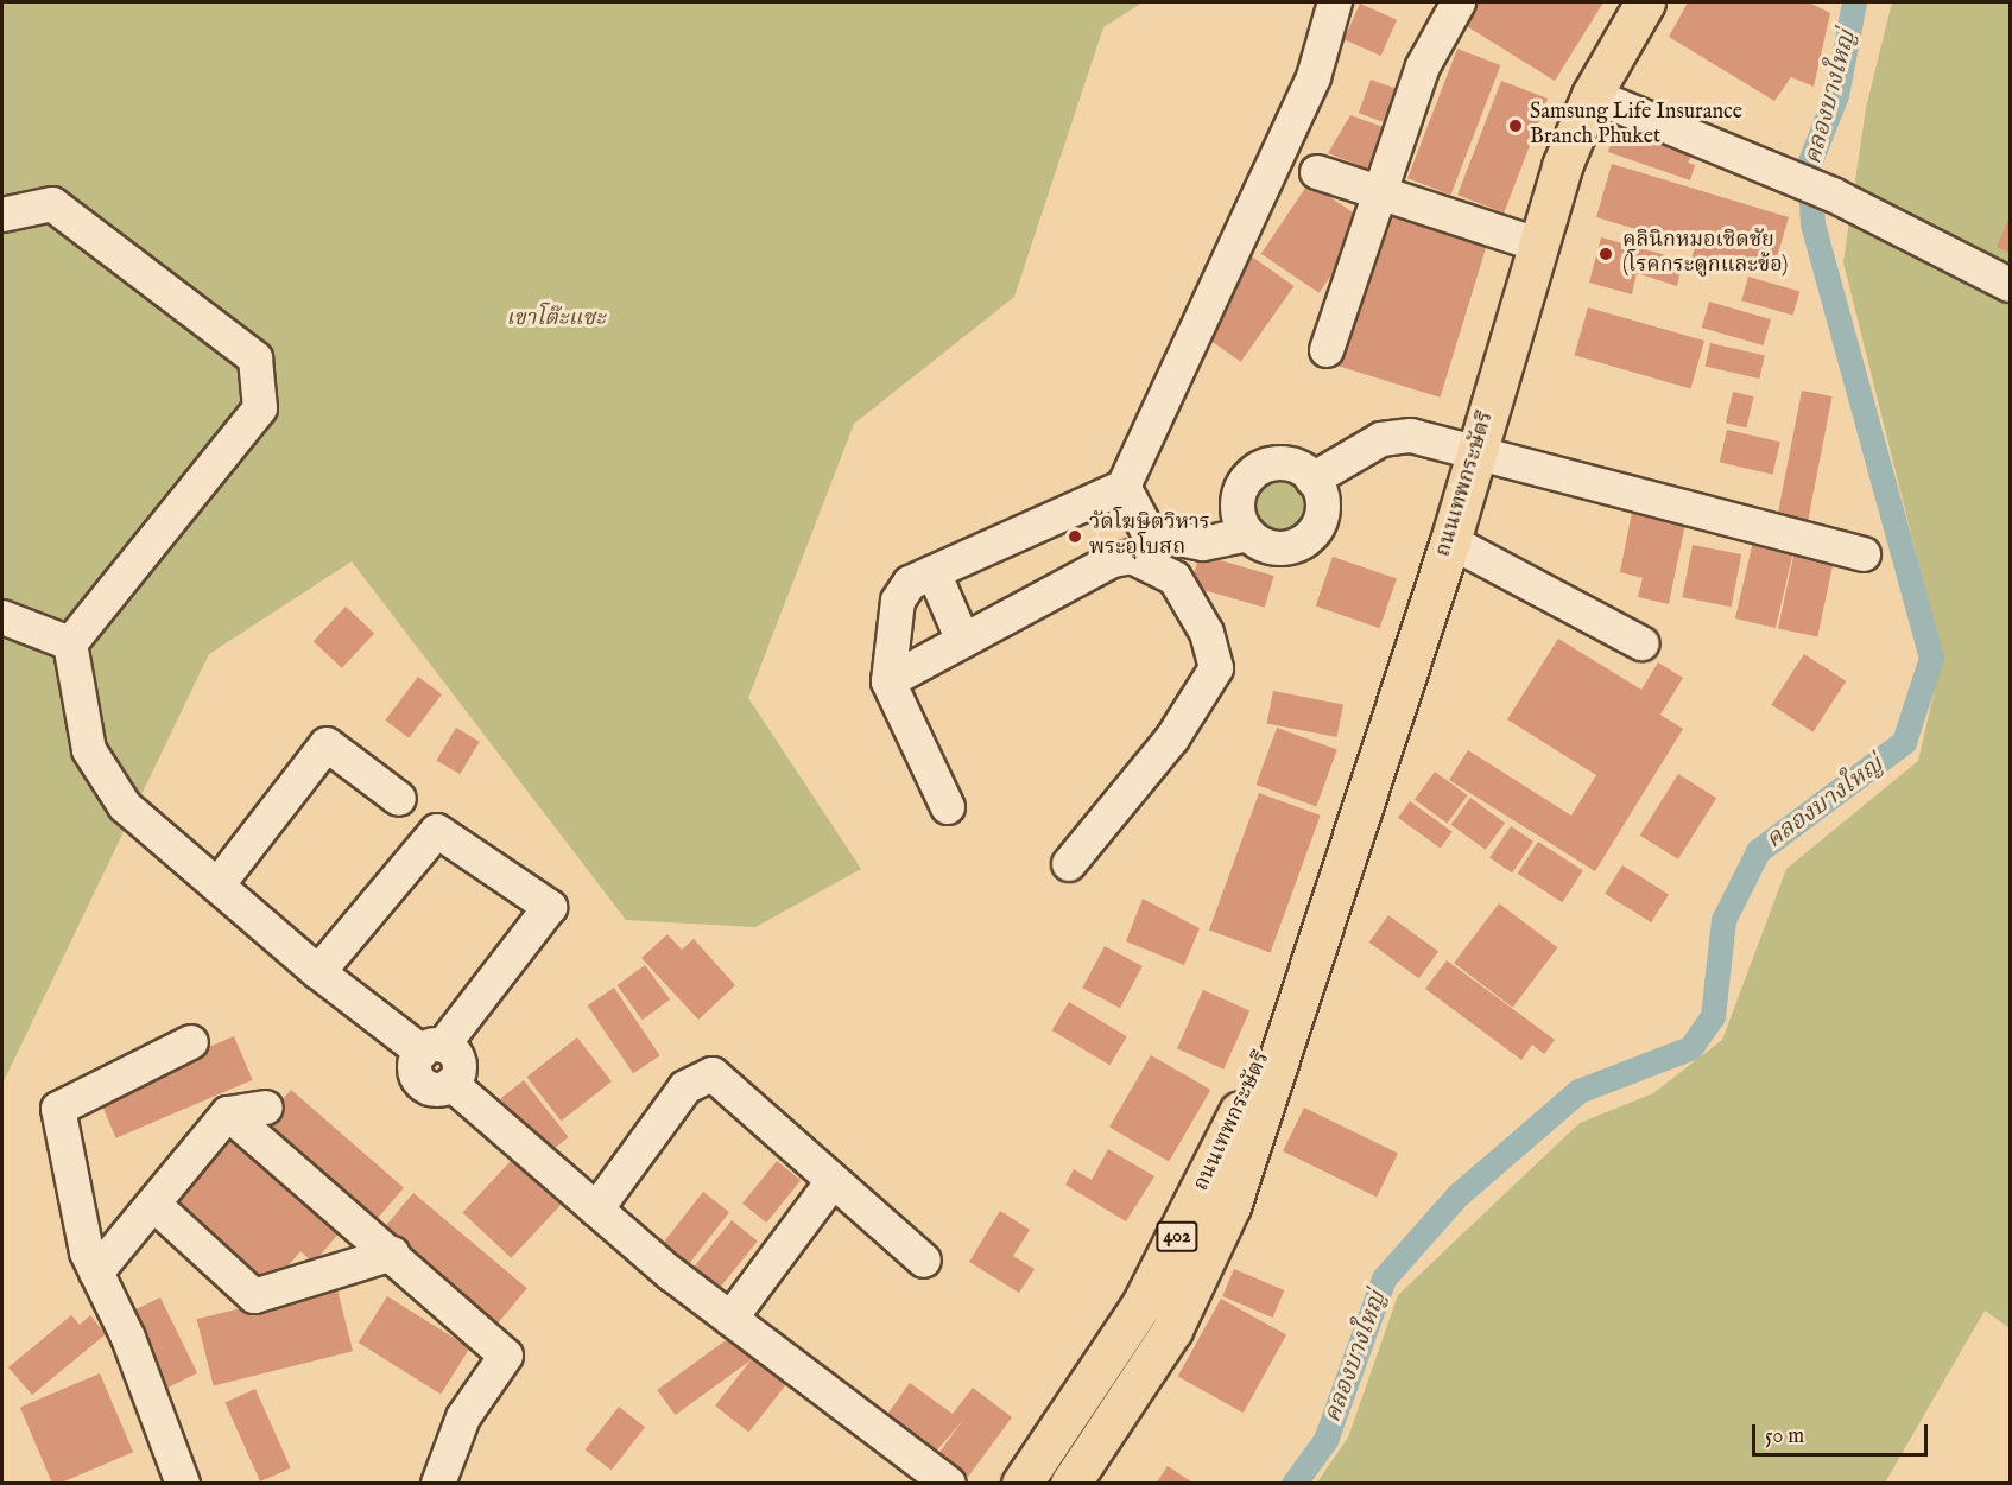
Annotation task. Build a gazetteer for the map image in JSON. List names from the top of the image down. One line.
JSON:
{"streets":{"main road":["ถนนเทพกระษัตรี","402"]},"water":["คลองบางใหญ่"],"parks":["เขาโต๊ะแซะ"],"places":["Samsung Life Insurance Branch Phuket","คลินิกหมอเชิดชัย (โรคกระดูกและข้อ)","วัดโฆษิตวิหาร พระอุโบสถ"],"scale_bar":"50 m"}
